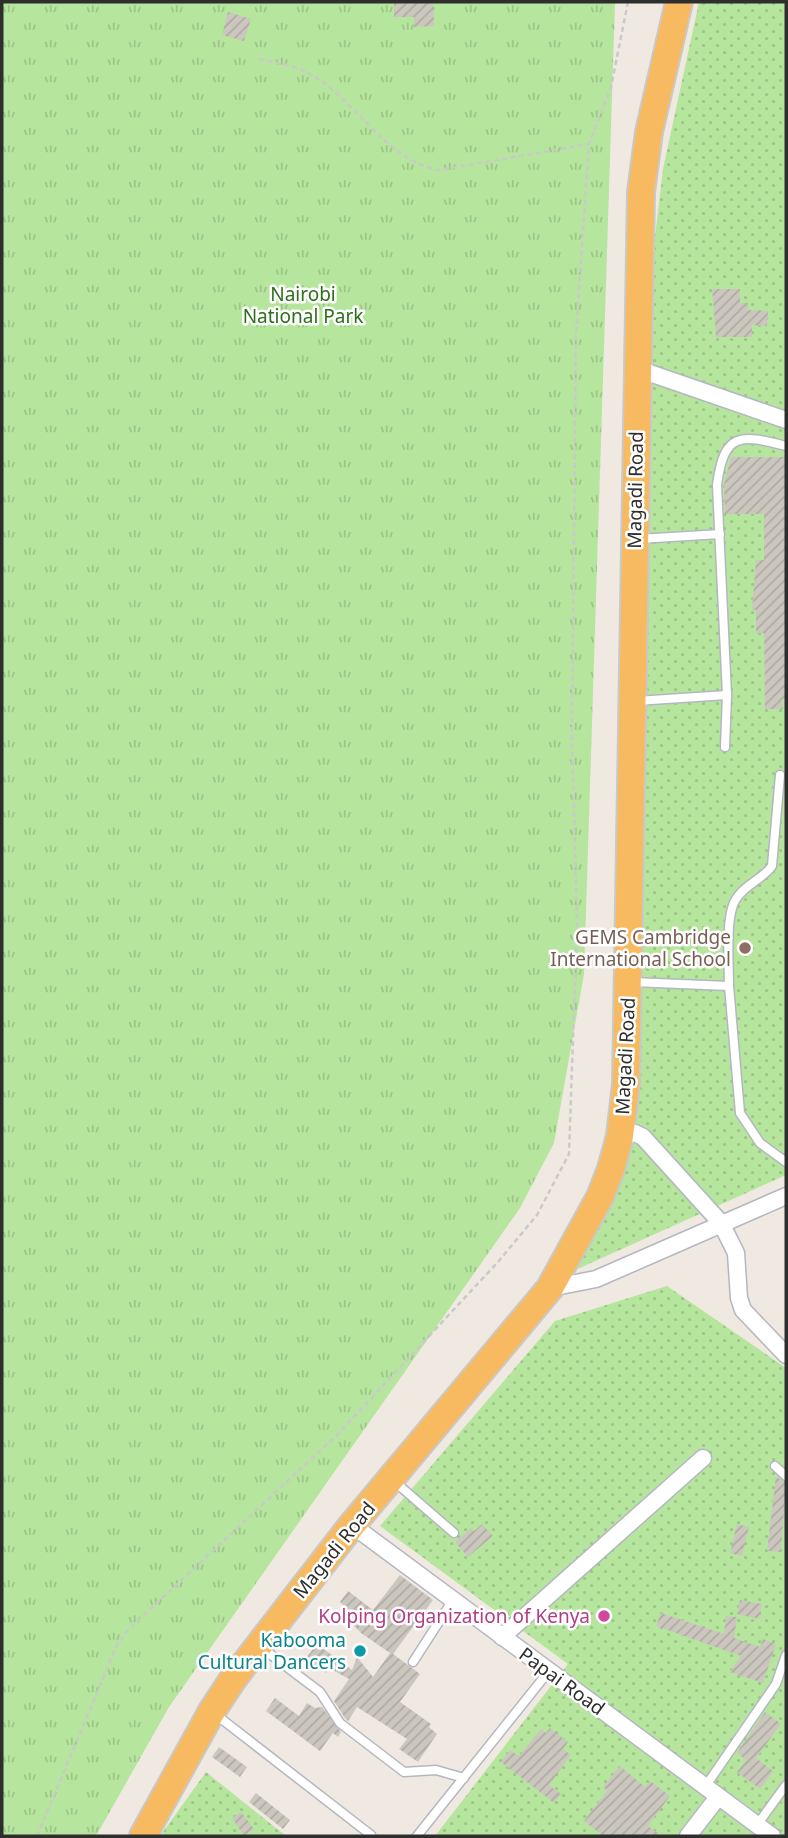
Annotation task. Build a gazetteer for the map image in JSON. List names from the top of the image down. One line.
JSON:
{"streets":{"highway":["Magadi Road"],"street":["Papai Road"]},"crossings":[["Magadi Road","Papai Road"]],"parks":["Nairobi National Park"],"places":["GEMS Cambridge International School","Kolping Organization of Kenya","Kabooma Cultural Dancers"]}
